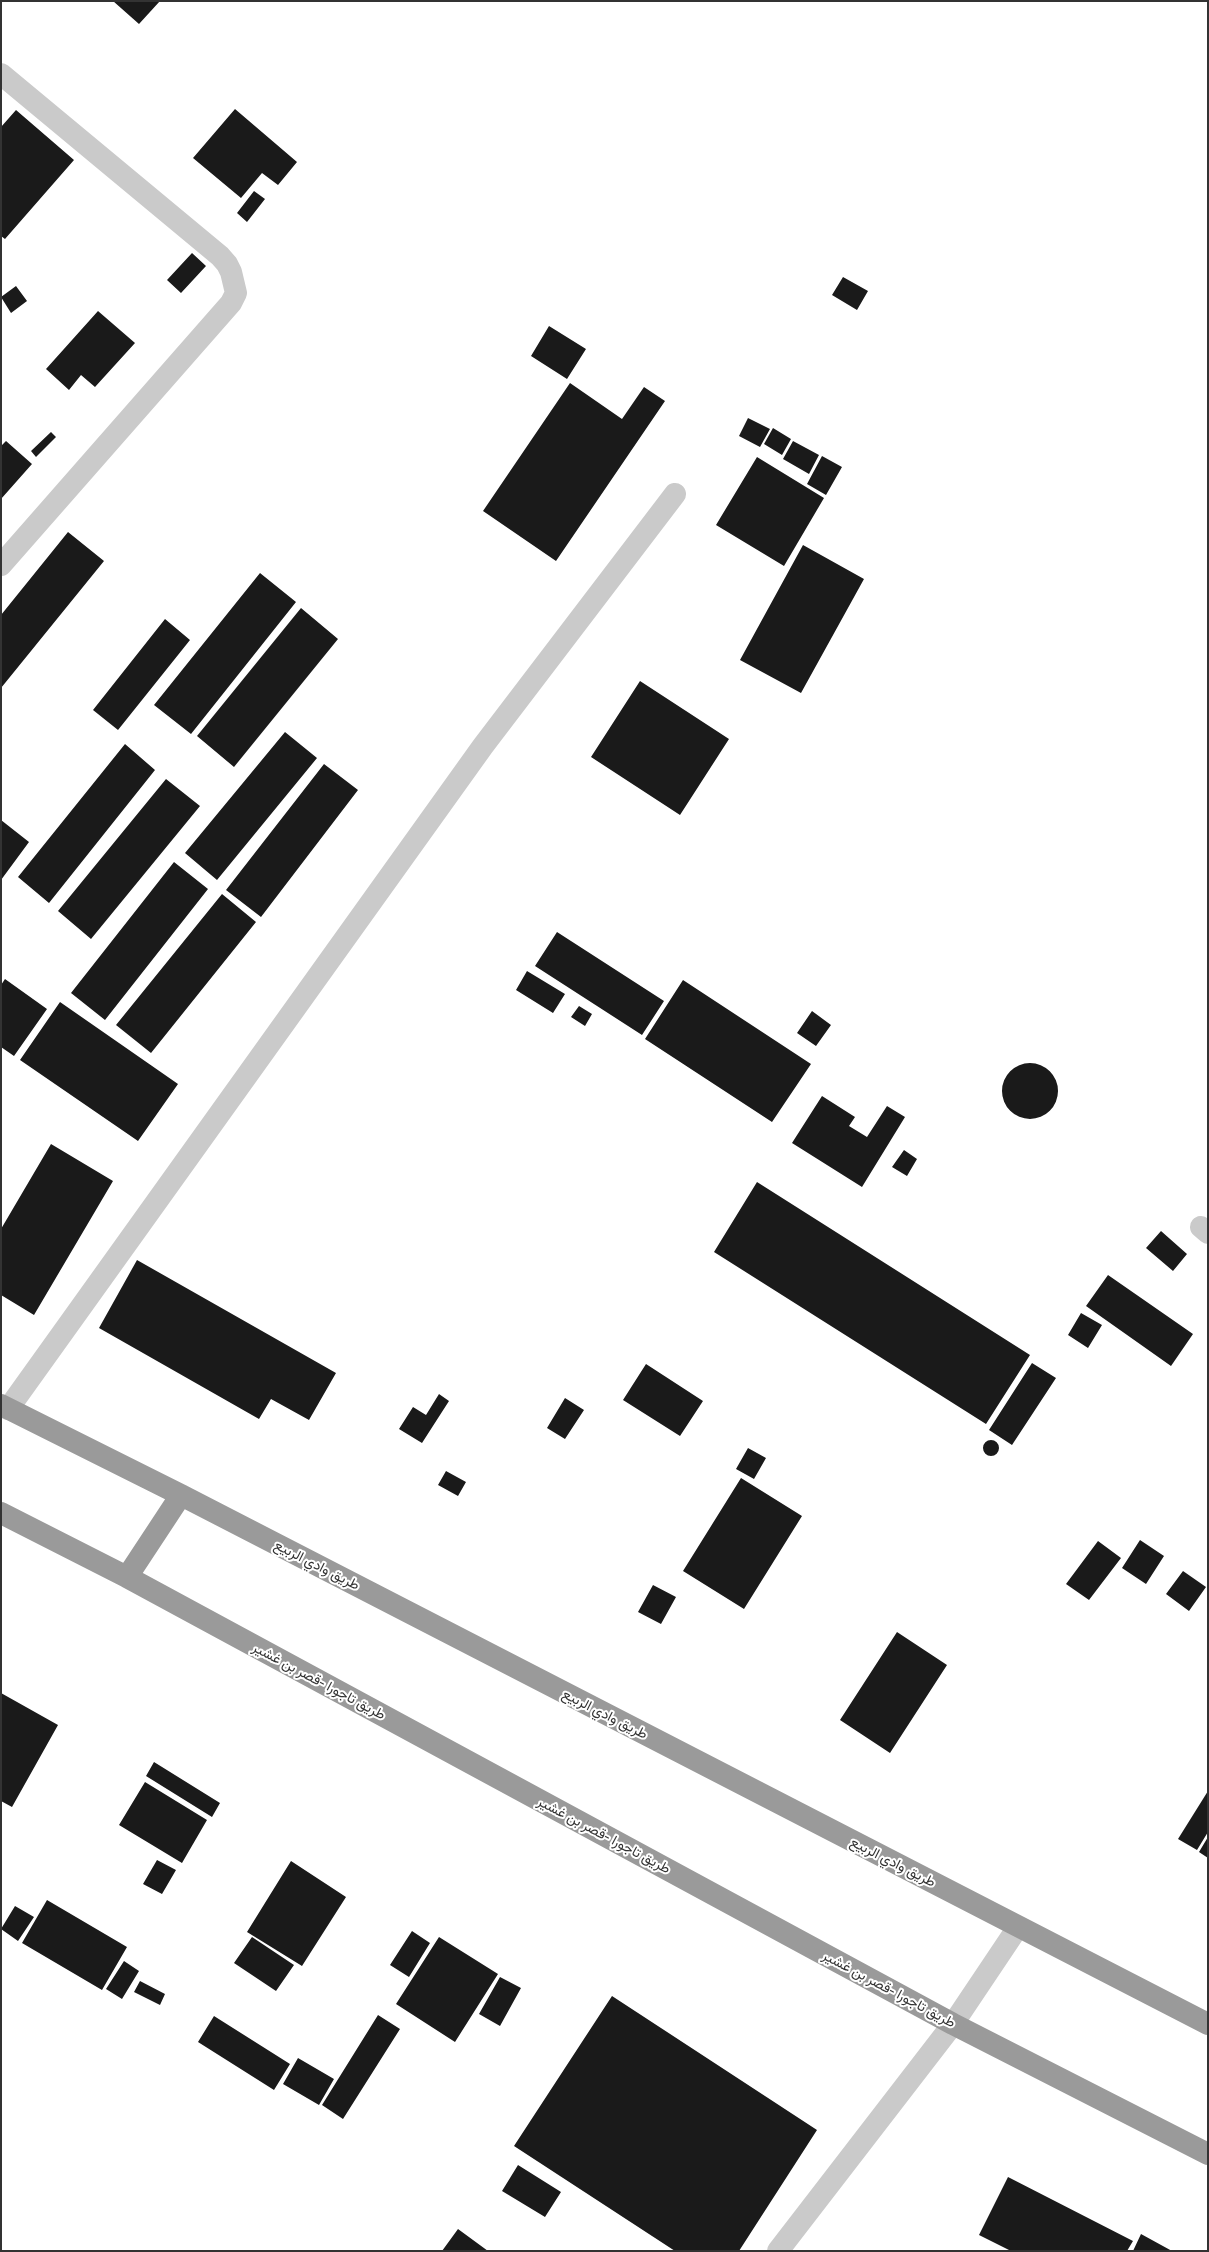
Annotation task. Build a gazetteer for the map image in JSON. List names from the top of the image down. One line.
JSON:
{"streets":{"highway":["طريق وادي الربيع","طريق تاجورا -قصر بن غشير"]}}
